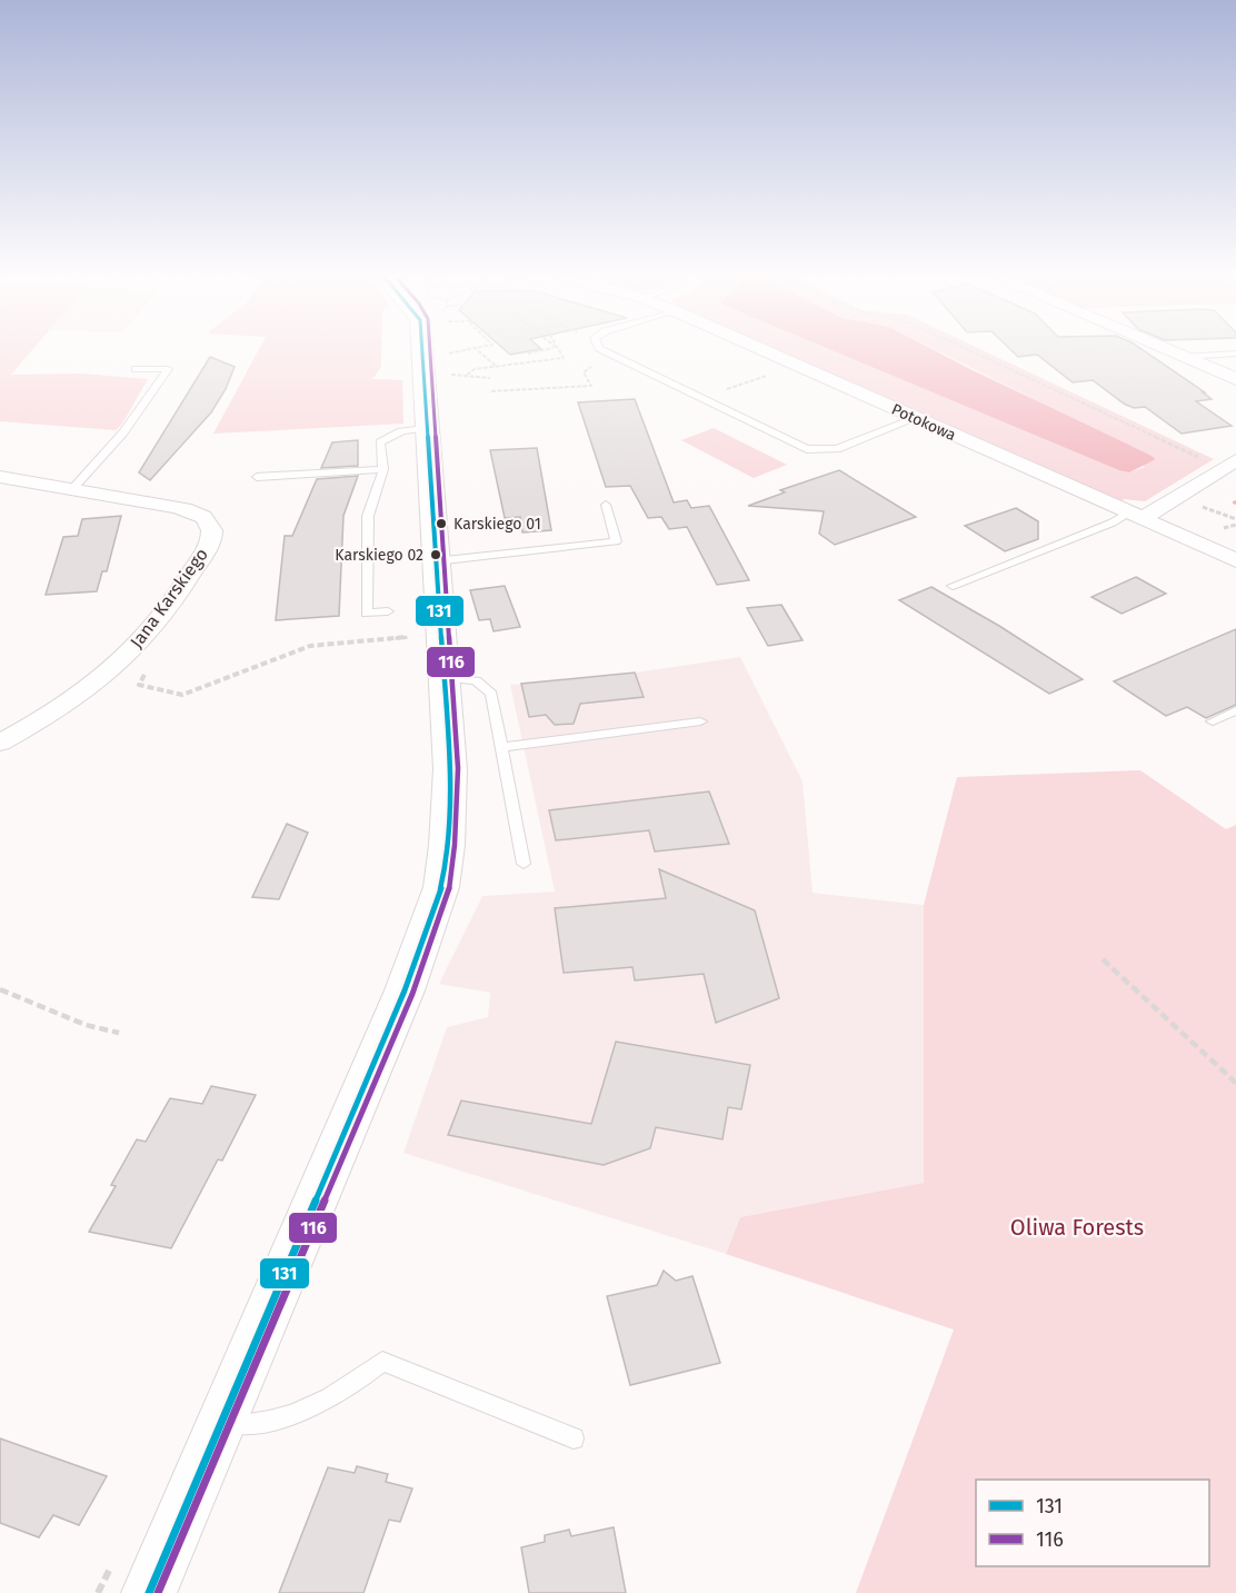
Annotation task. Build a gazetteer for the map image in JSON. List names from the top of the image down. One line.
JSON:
{"streets":{"street":["Potokowa","Jana Karskiego"]},"parks":["Oliwa Forests"],"places":["Karskiego 01","Karskiego 02"],"lines":["transit line 131","transit line 116"],"legend":["131","116"]}
